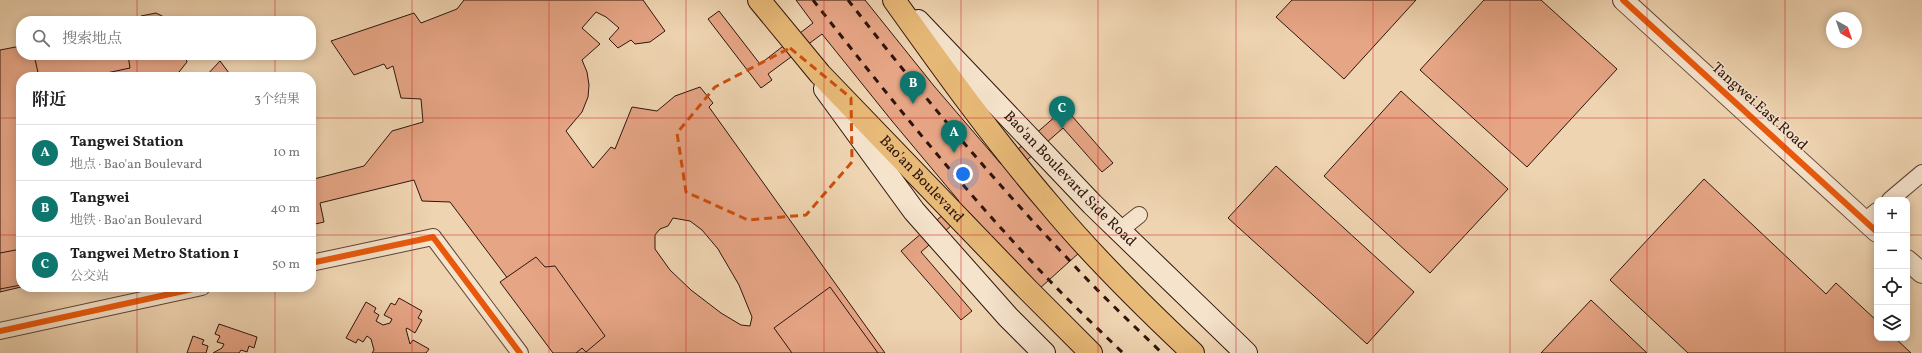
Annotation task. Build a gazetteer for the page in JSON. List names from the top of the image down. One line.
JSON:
{"streets":{"main road":["Bao'an Boulevard","Bao'an Boulevard Side Road"],"street":["Tangwei East Road"]},"north":"bottom right","page":{"search":"搜索地点","pins":["B","C","A"],"heading":["附近","3个结果"],"list":[{"mark":"A","name":"Tangwei Station","note":"地点 · Bao'an Boulevard","value":"10 m"},{"mark":"B","name":"Tangwei","note":"地铁 · Bao'an Boulevard","value":"40 m"},{"mark":"C","name":"Tangwei Metro Station 1","note":"公交站","value":"50 m"}],"map_buttons":["+","−"]}}
